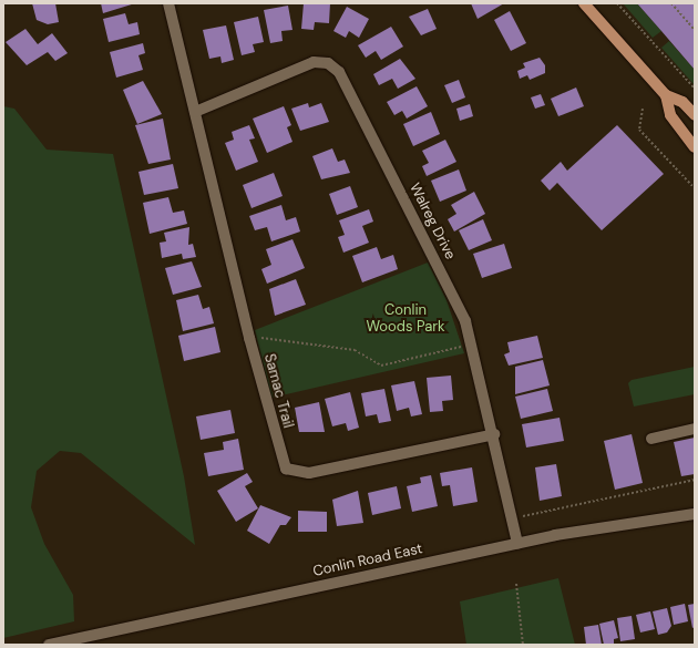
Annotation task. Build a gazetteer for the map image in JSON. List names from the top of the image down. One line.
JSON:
{"streets":{"street":["Walreg Drive","Samac Trail","Conlin Road East"]},"crossings":[["Walreg Drive","Samac Trail"],["Walreg Drive","Conlin Road East"]],"parks":["Conlin Woods Park"]}
